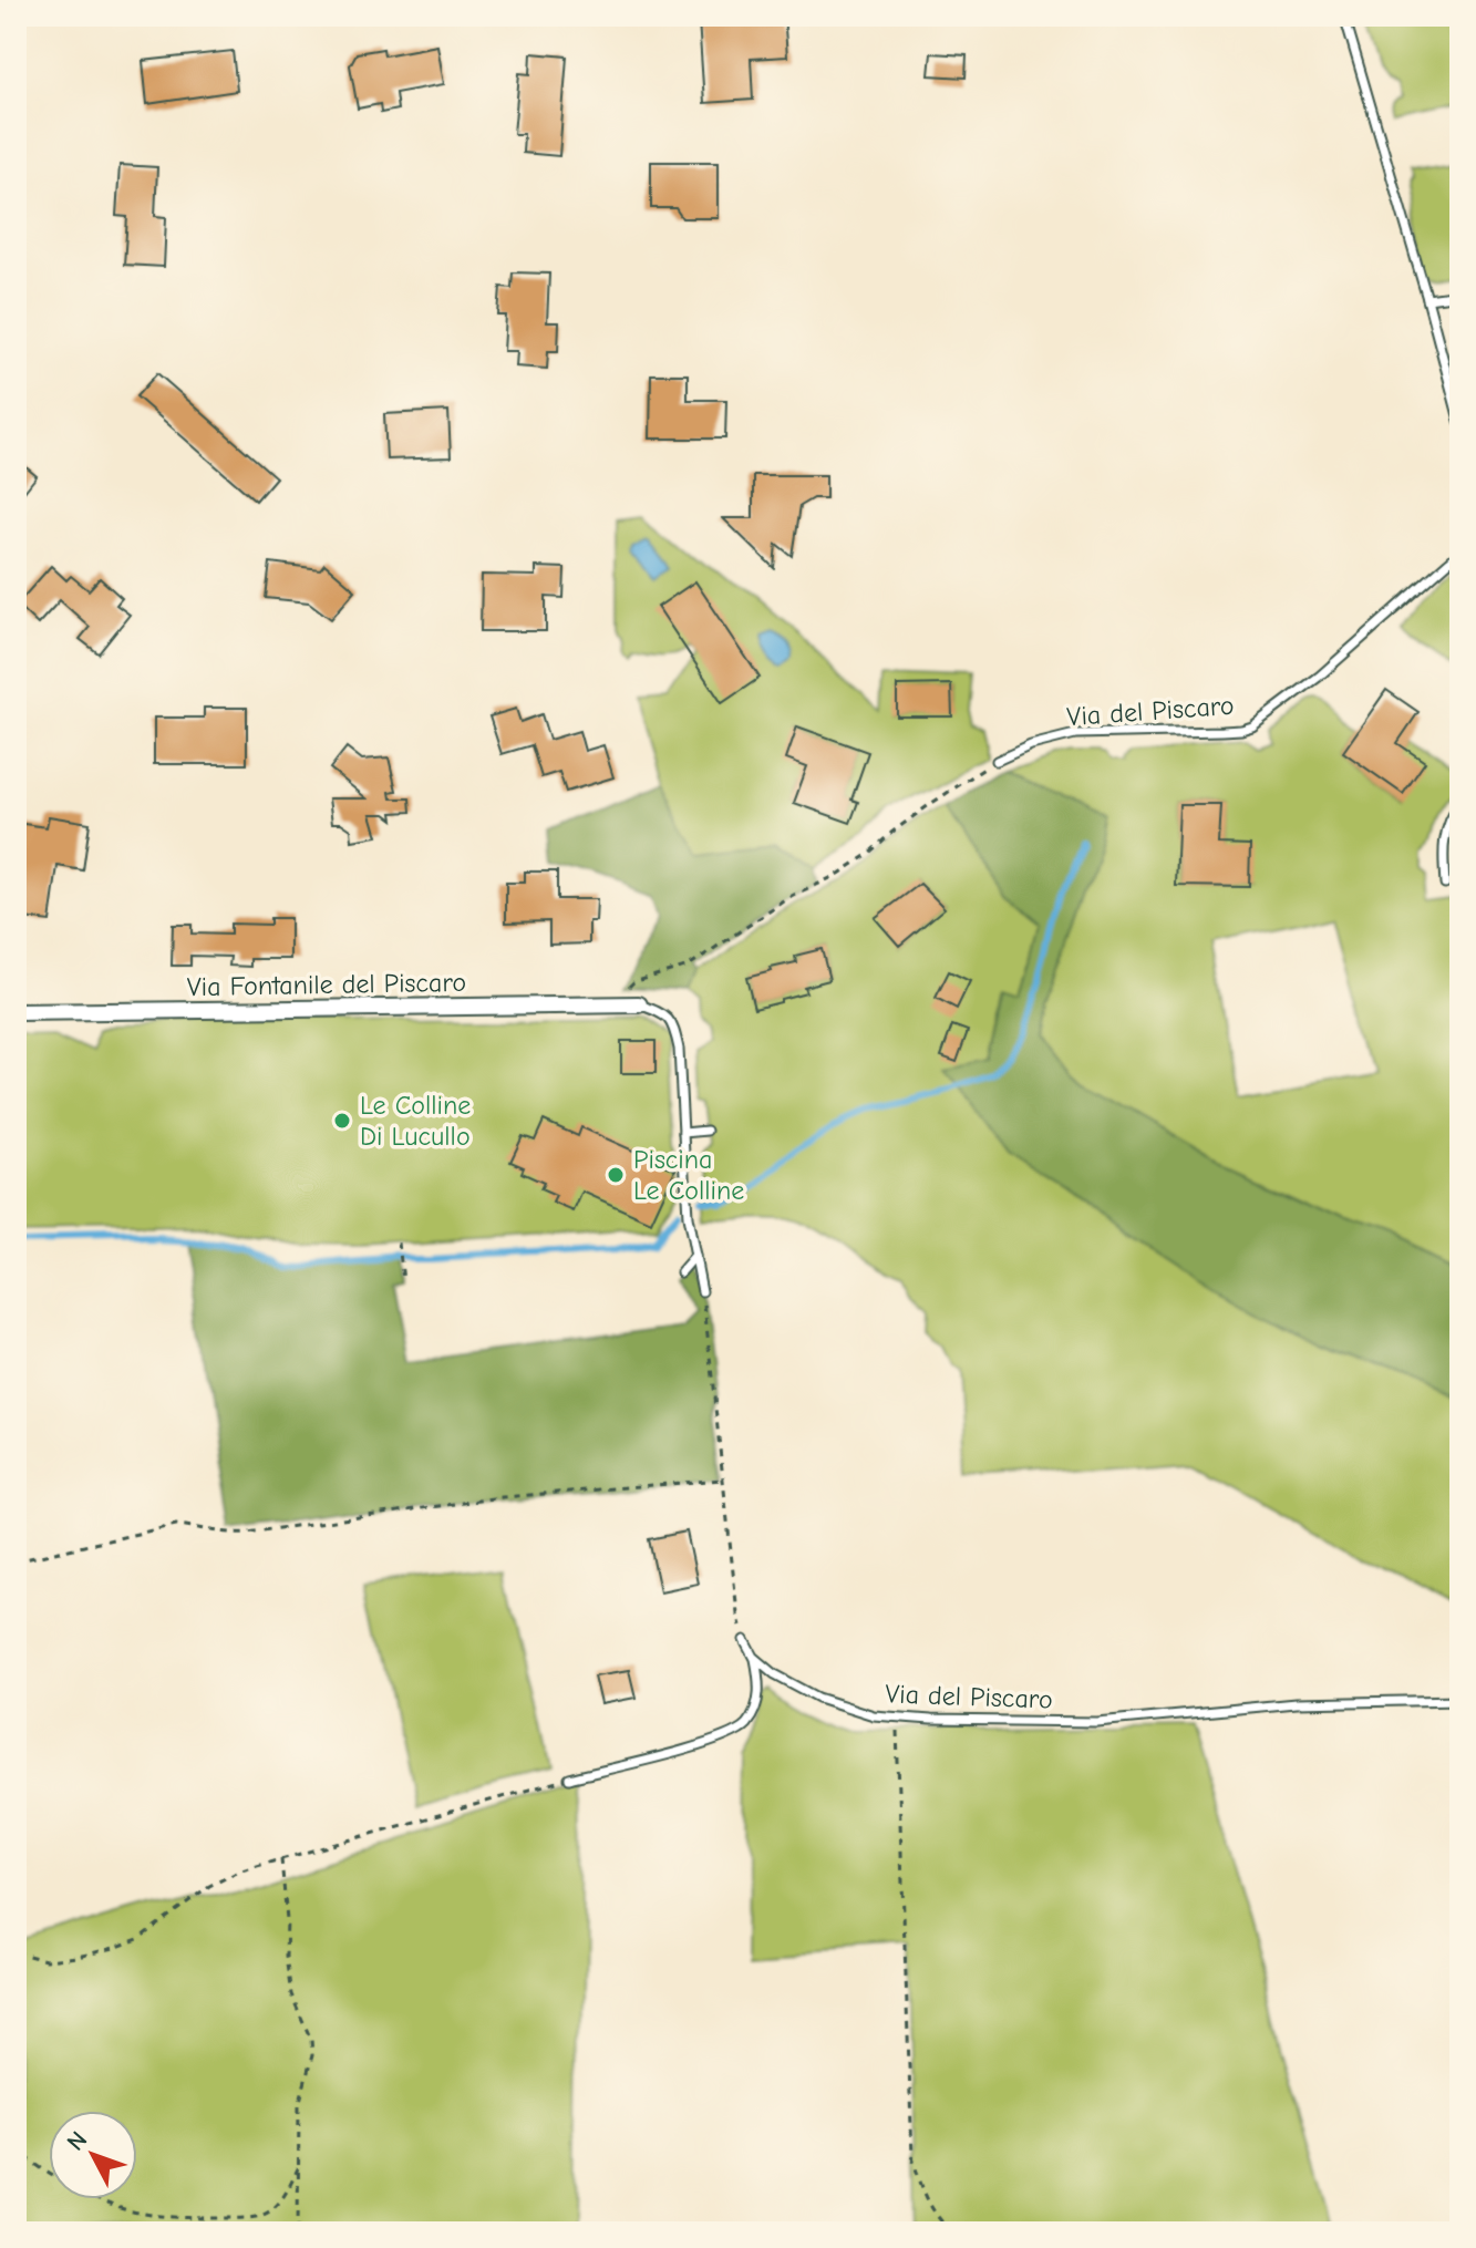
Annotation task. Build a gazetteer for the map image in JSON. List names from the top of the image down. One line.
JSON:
{"streets":{"street":["Via Fontanile del Piscaro"],"lane":["Via del Piscaro"]},"places":["Le Colline Di Lucullo","Piscina Le Colline"],"north":"top left"}
